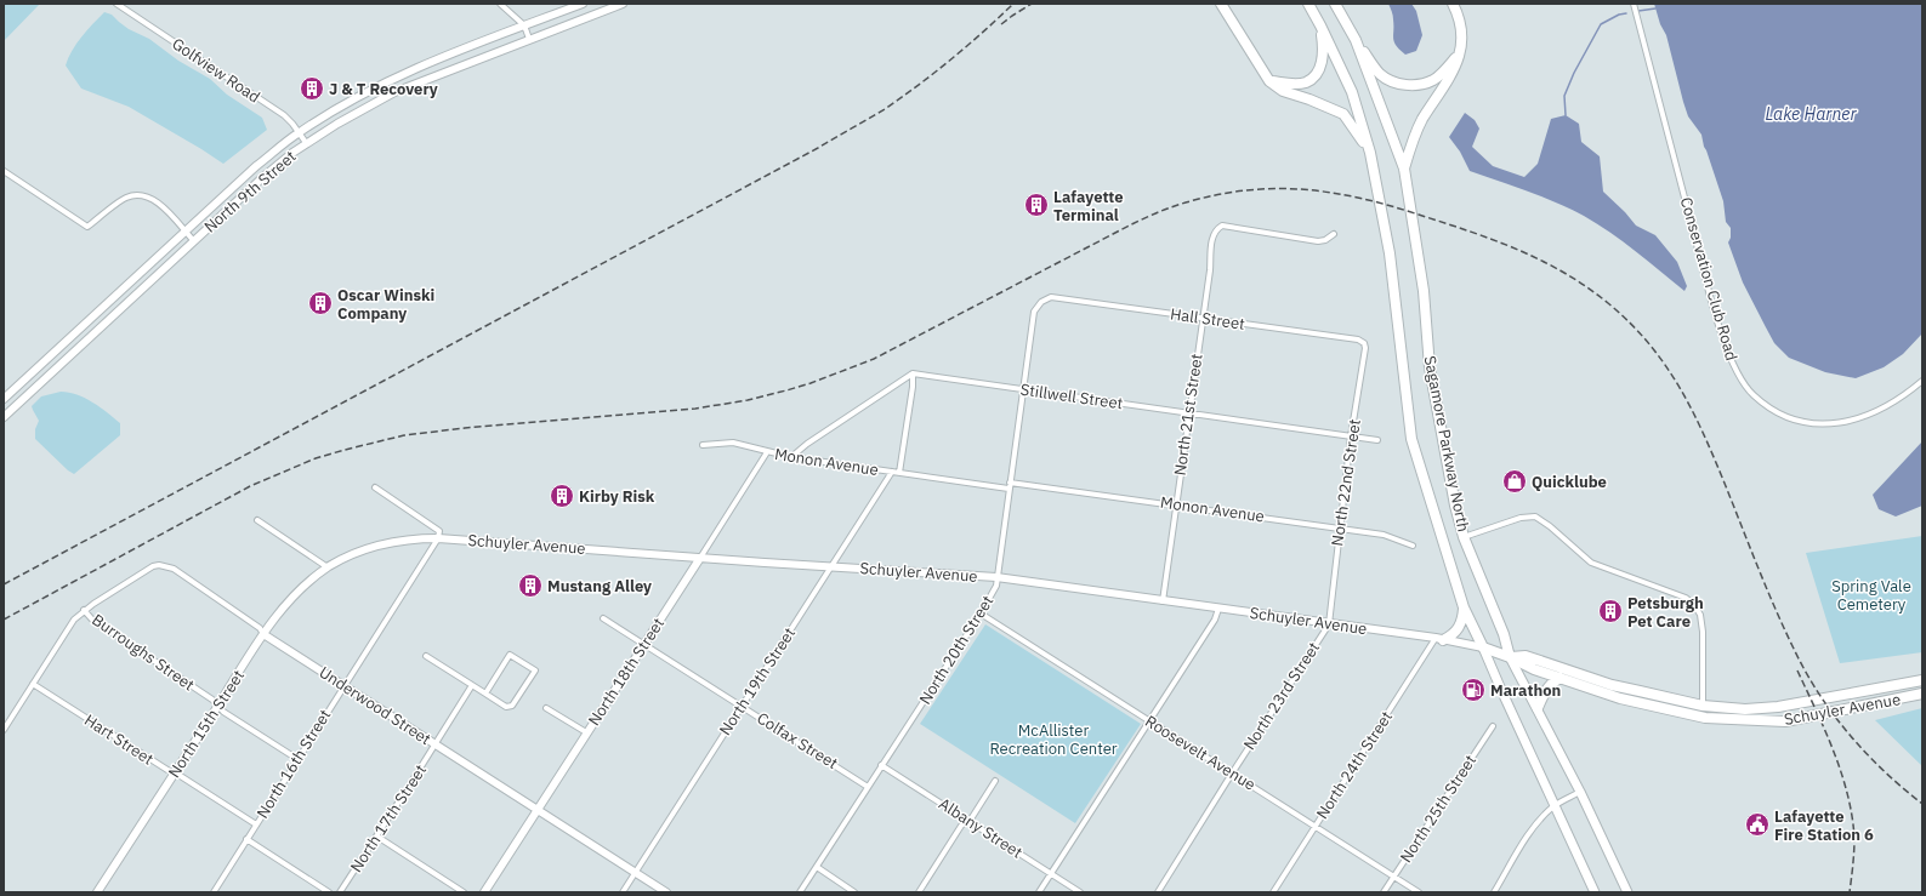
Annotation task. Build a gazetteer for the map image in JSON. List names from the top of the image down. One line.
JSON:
{"streets":{"highway":["Sagamore Parkway North","Schuyler Avenue"],"main road":["North 9th Street","North 18th Street","Underwood Street","North 15th Street"],"street":["Golfview Road","Conservation Club Road","Hall Street","Stillwell Street","North 21st Street","Monon Avenue","North 22nd Street","North 20th Street","Burroughs Street","North 19th Street","North 23rd Street","Hart Street","Colfax Street","Roosevelt Avenue","North 16th Street","North 24th Street","North 25th Street","North 17th Street","Albany Street"]},"crossings":[["Golfview Road","North 9th Street"],["Hall Street","North 21st Street"],["Hall Street","North 22nd Street"],["Hall Street","North 20th Street"],["Stillwell Street","North 21st Street"],["Stillwell Street","North 22nd Street"],["Stillwell Street","North 20th Street"],["North 21st Street","Monon Avenue"],["North 21st Street","Schuyler Avenue"],["Sagamore Parkway North","Schuyler Avenue"],["Monon Avenue","North 22nd Street"],["Monon Avenue","North 20th Street"],["Monon Avenue","North 18th Street"],["Monon Avenue","North 19th Street"],["North 22nd Street","Schuyler Avenue"],["North 22nd Street","North 23rd Street"],["Schuyler Avenue","North 20th Street"],["Schuyler Avenue","North 18th Street"],["Schuyler Avenue","North 19th Street"],["Schuyler Avenue","North 23rd Street"],["Schuyler Avenue","North 15th Street"],["Schuyler Avenue","North 16th Street"],["Schuyler Avenue","North 24th Street"],["North 20th Street","Colfax Street"],["North 20th Street","Roosevelt Avenue"],["North 20th Street","Albany Street"],["Burroughs Street","Underwood Street"],["Burroughs Street","North 15th Street"],["Burroughs Street","North 16th Street"],["North 18th Street","Underwood Street"],["North 18th Street","Colfax Street"],["North 19th Street","Underwood Street"],["North 19th Street","Colfax Street"],["North 23rd Street","Roosevelt Avenue"],["Underwood Street","North 15th Street"],["Underwood Street","Hart Street"],["Underwood Street","North 16th Street"],["Underwood Street","North 17th Street"],["North 15th Street","Hart Street"],["Hart Street","North 16th Street"],["Roosevelt Avenue","North 24th Street"],["Roosevelt Avenue","North 25th Street"]],"water":["Lake Harner"],"parks":["Spring Vale Cemetery","McAllister Recreation Center"],"places":{"building":["J & T Recovery","Lafayette Terminal","Oscar Winski Company","Kirby Risk","Mustang Alley","Petsburgh Pet Care"],"shop":["Quicklube"],"fuel station":["Marathon"],"public building":["Lafayette Fire Station 6"]}}
